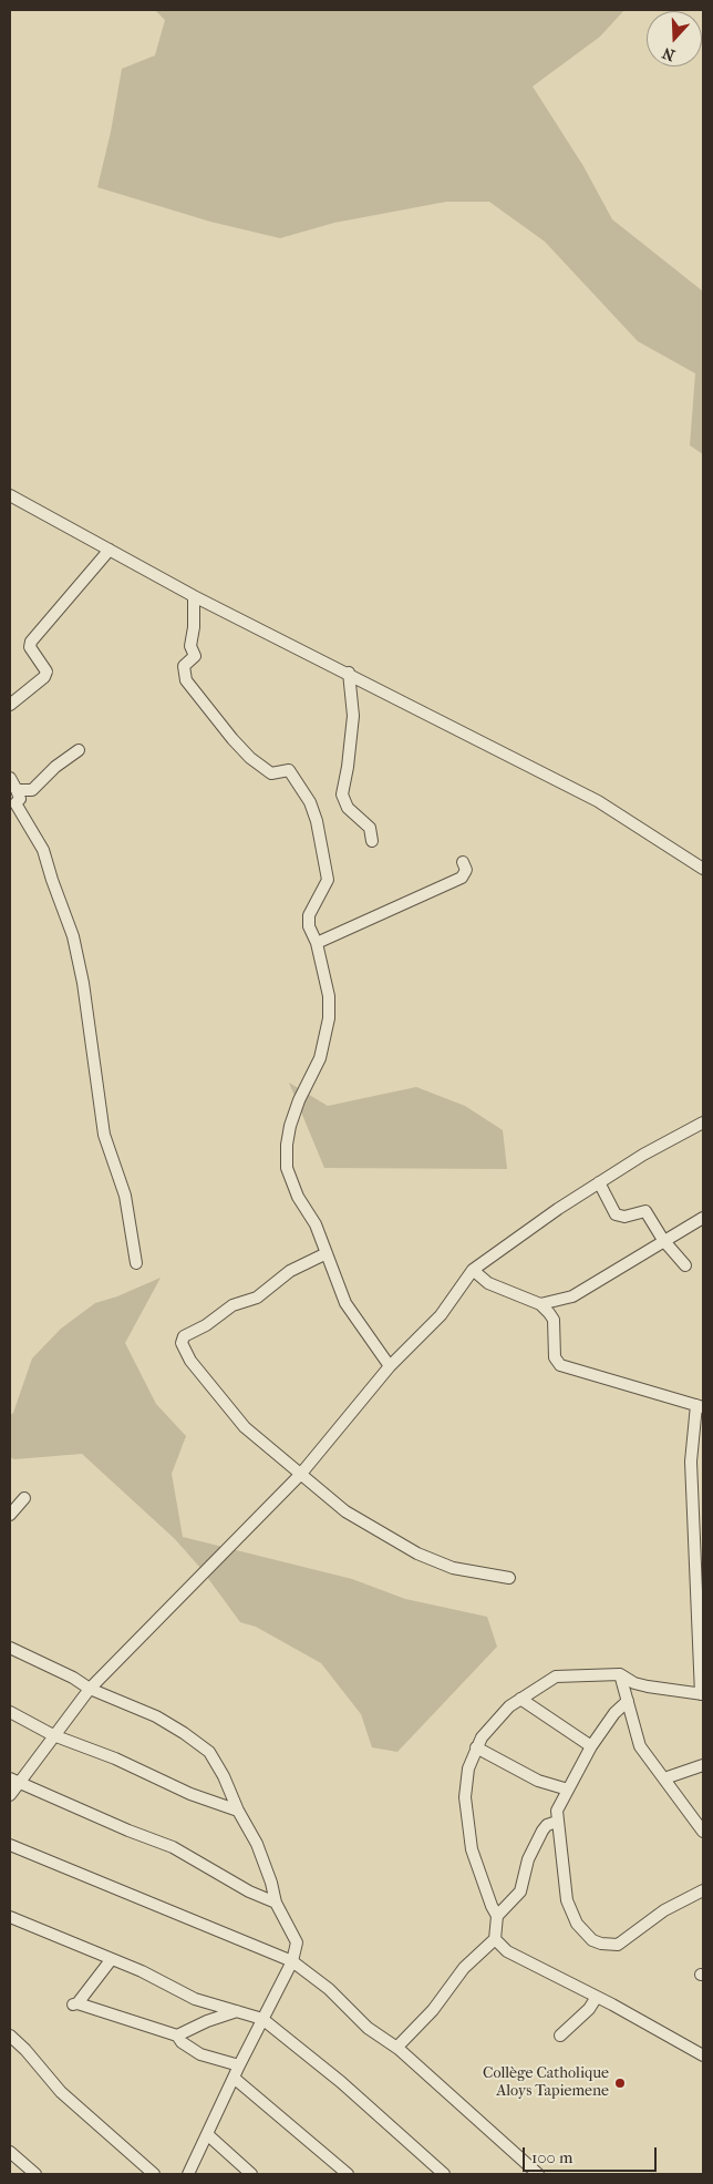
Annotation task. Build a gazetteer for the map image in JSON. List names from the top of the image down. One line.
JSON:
{"places":["Collège Catholique Aloys Tapiemene"],"scale_bar":"100 m","north":"bottom"}
